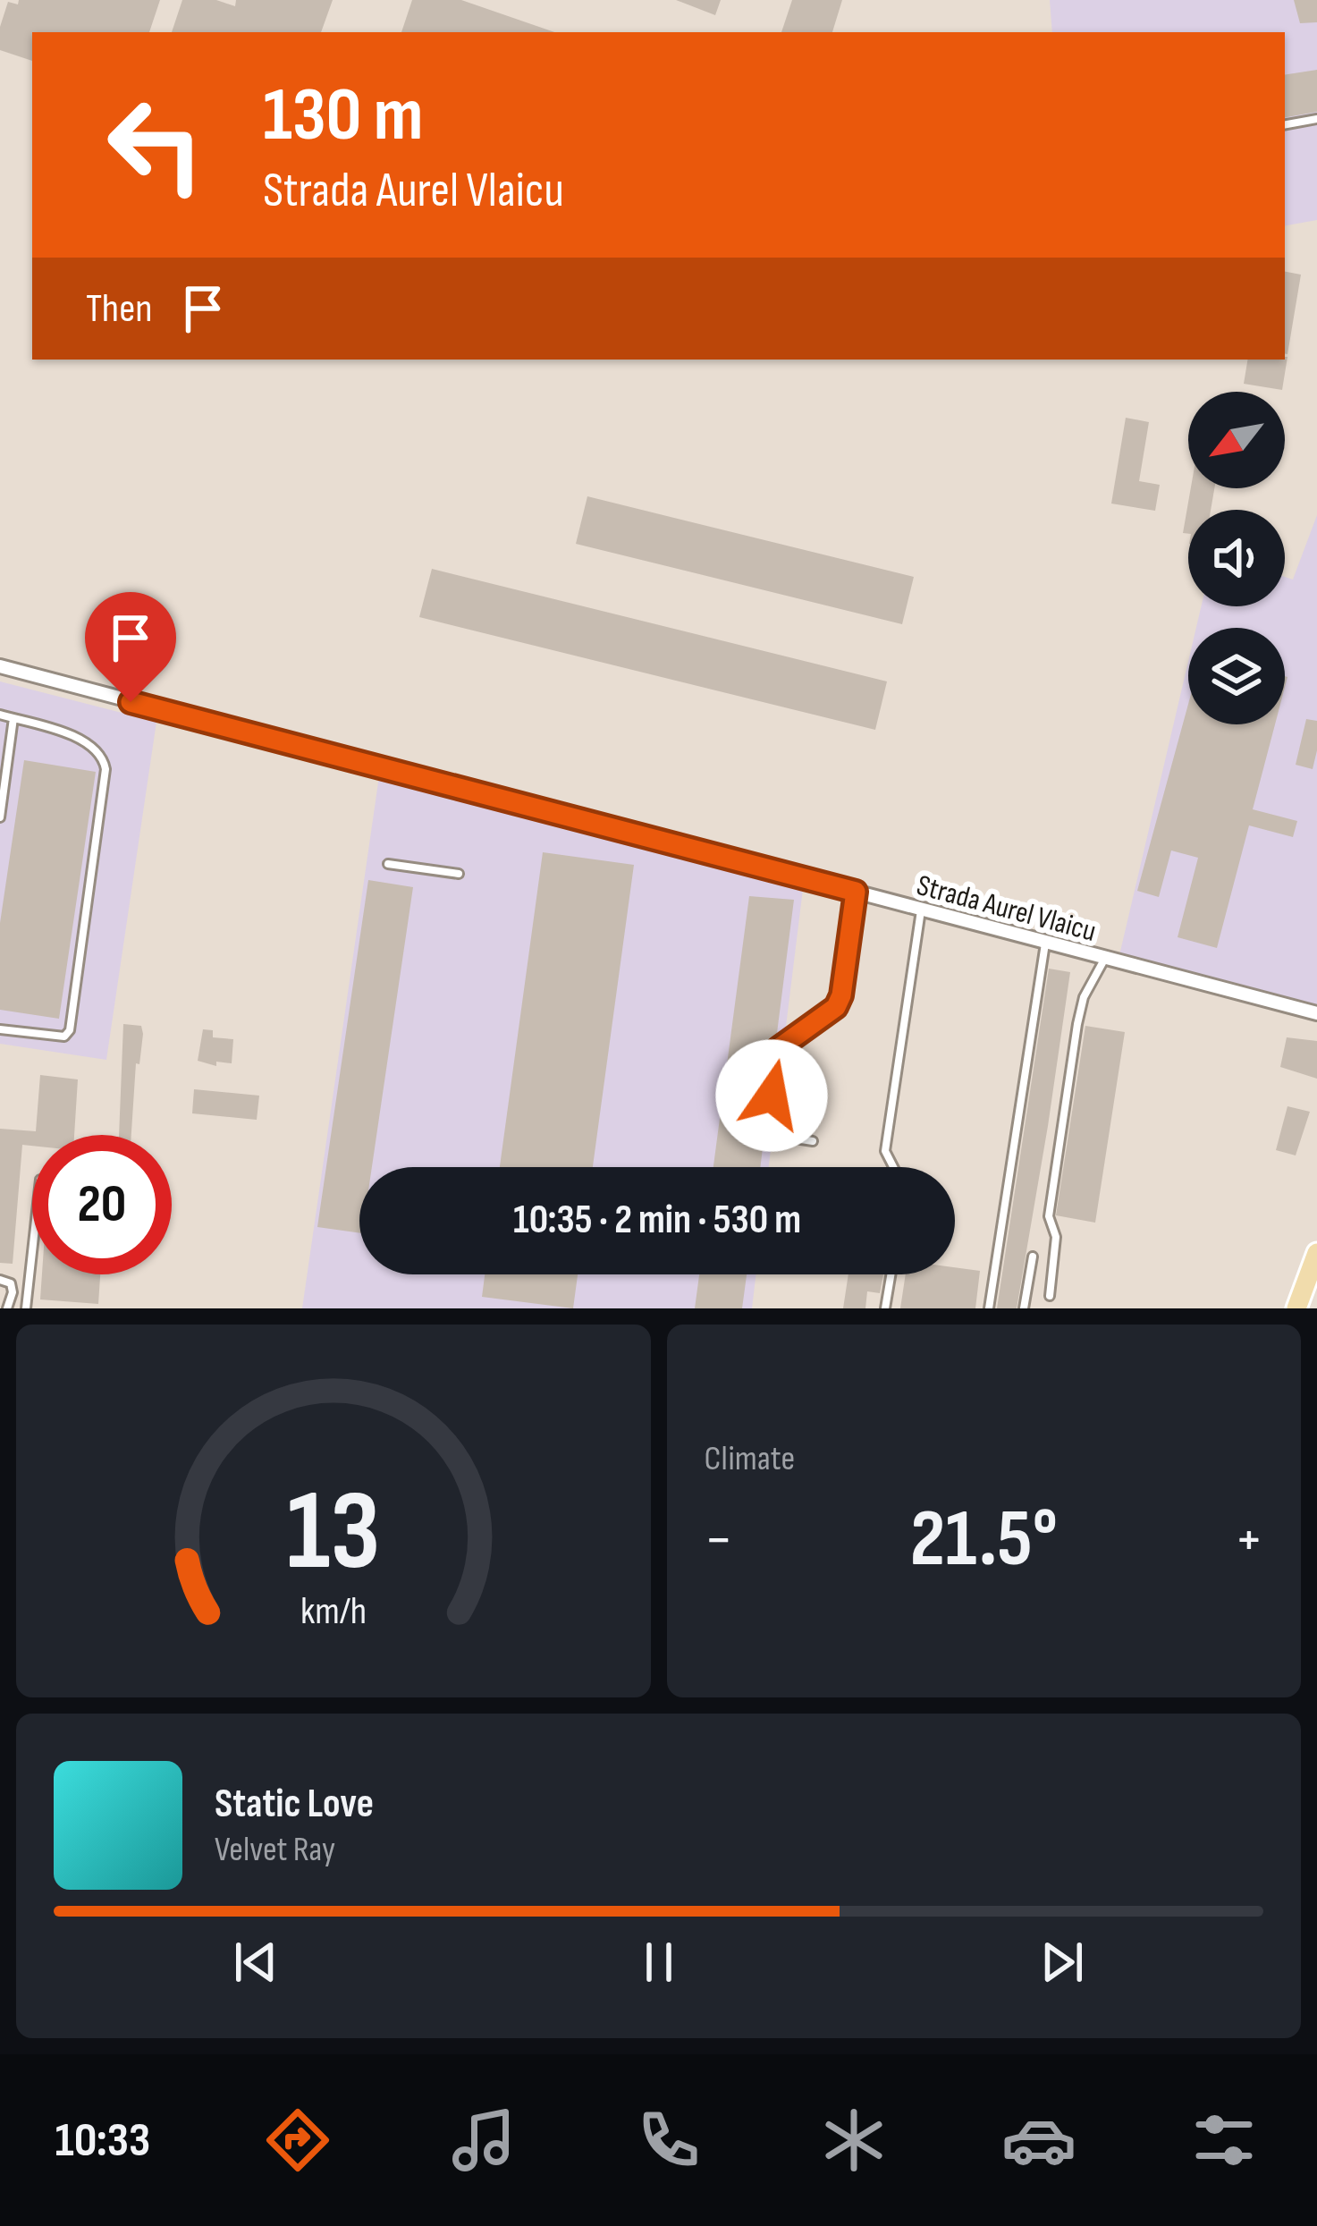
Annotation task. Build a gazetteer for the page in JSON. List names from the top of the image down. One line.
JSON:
{"streets":{"street":["Strada Aurel Vlaicu"]},"north":"bottom left","page":{"turn":["130 m","Strada Aurel Vlaicu"],"then":"Then","limit":"20","trip":"10:35 · 2 min · 530 m","tile":"Climate","heat":["−","21.5°","+"],"song":["Static Love","Velvet Ray"],"tabs":"10:33","gauge":["13","km/h"]}}
